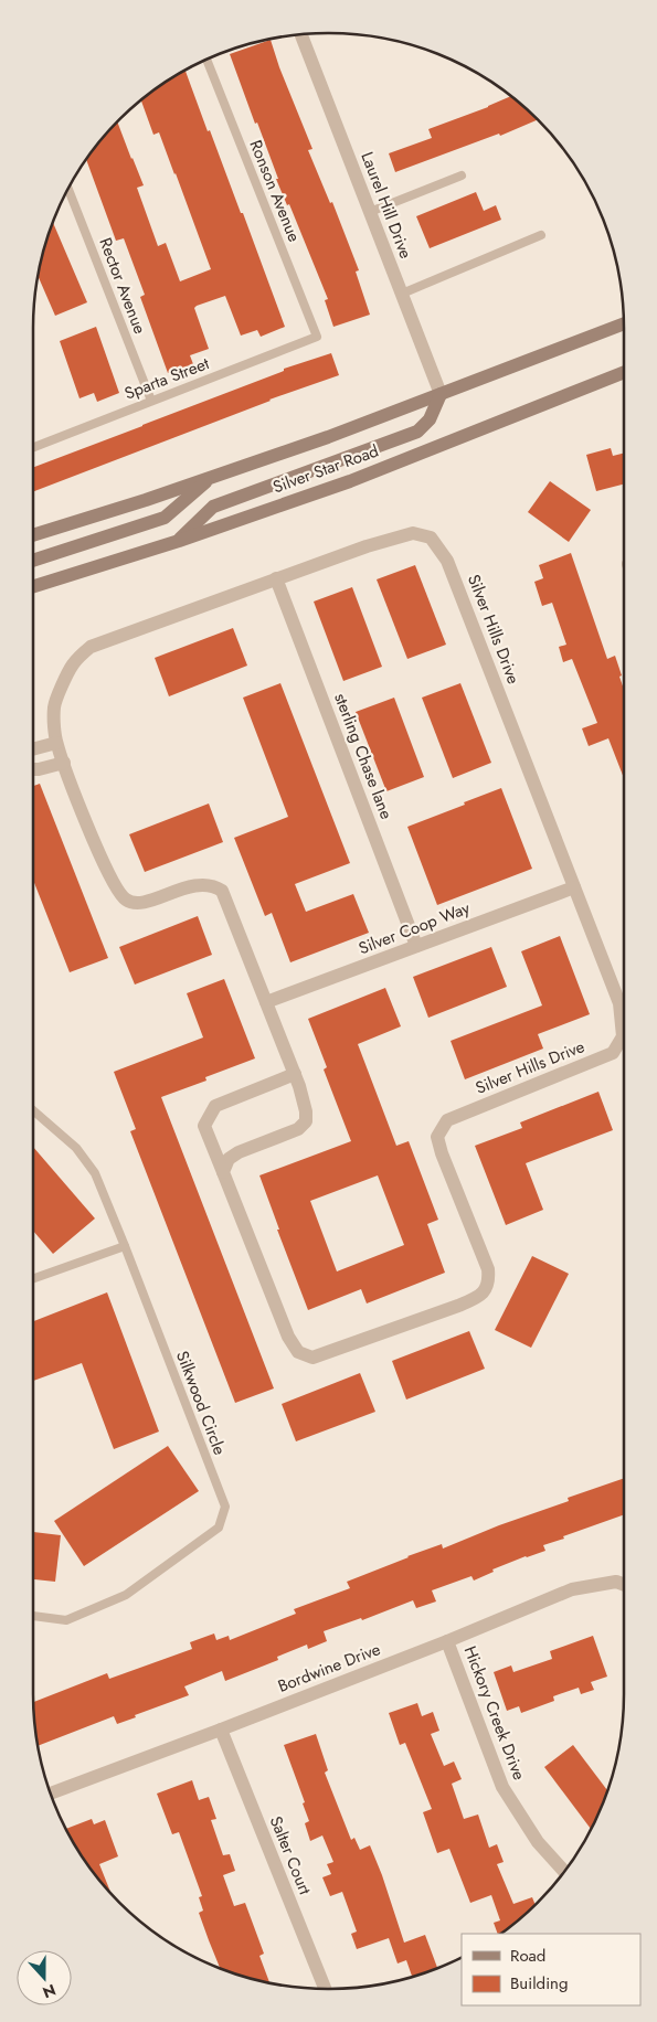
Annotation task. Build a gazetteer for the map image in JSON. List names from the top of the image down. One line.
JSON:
{"streets":{"main road":["Silver Star Road"],"street":["Laurel Hill Drive","Silver Hills Drive","sterling Chase lane","Silver Coop Way","Bordwine Drive","Hickory Creek Drive","Salter Court"],"lane":["Ronson Avenue","Rector Avenue","Sparta Street","Silkwood Circle"]},"crossings":[["Ronson Avenue","Sparta Street"],["Laurel Hill Drive","Silver Star Road"],["Rector Avenue","Sparta Street"],["Silver Hills Drive","sterling Chase lane"],["Silver Hills Drive","Silver Coop Way"],["sterling Chase lane","Silver Coop Way"],["Bordwine Drive","Hickory Creek Drive"],["Bordwine Drive","Salter Court"]],"legend":["Road","Building"],"north":"bottom"}
